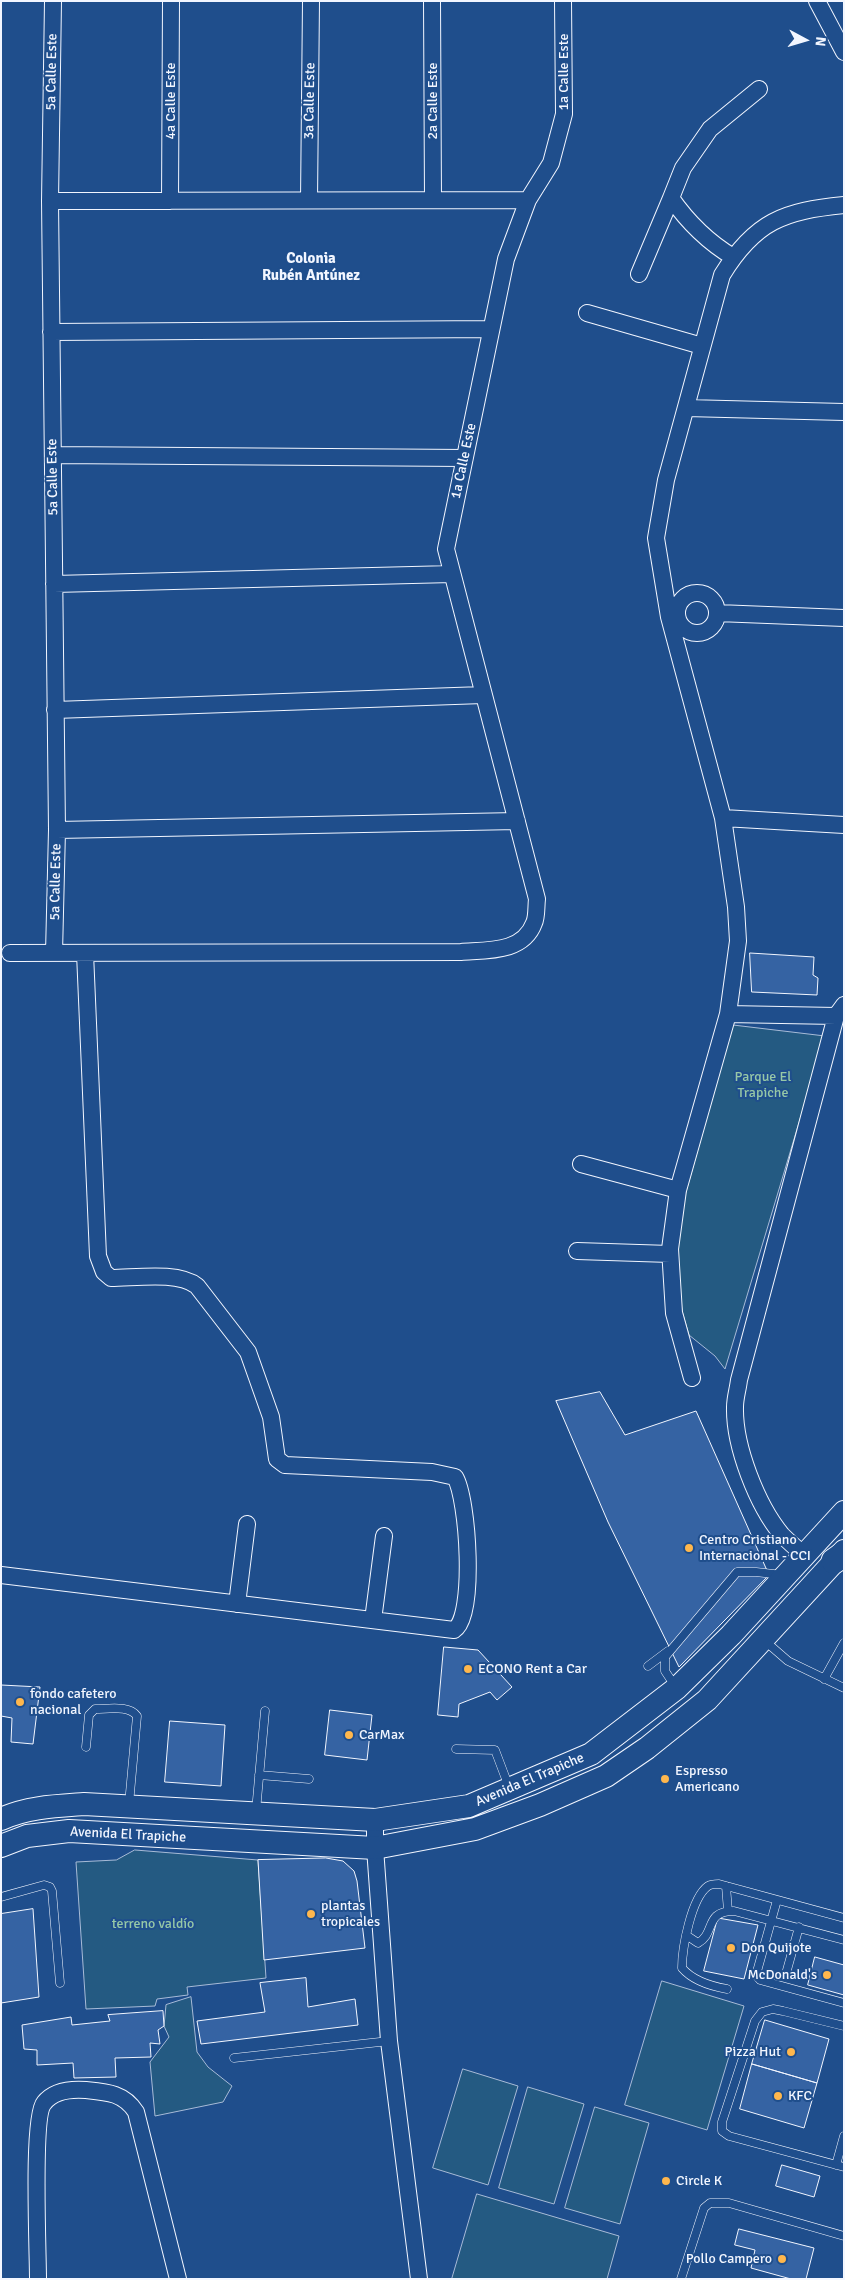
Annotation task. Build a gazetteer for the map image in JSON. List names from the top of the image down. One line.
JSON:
{"streets":{"main road":["Avenida El Trapiche"],"street":["5a Calle Este","1a Calle Este","4a Calle Este","3a Calle Este","2a Calle Este"]},"districts":["Colonia Rubén Antúnez"],"parks":["Parque El Trapiche","terreno valdío"],"places":["Centro Cristiano Internacional - CCI","ECONO Rent a Car","fondo cafetero nacional","CarMax","Espresso Americano","plantas tropicales","Don Quijote","McDonald's","Pizza Hut","KFC","Circle K","Pollo Campero"],"north":"right"}
